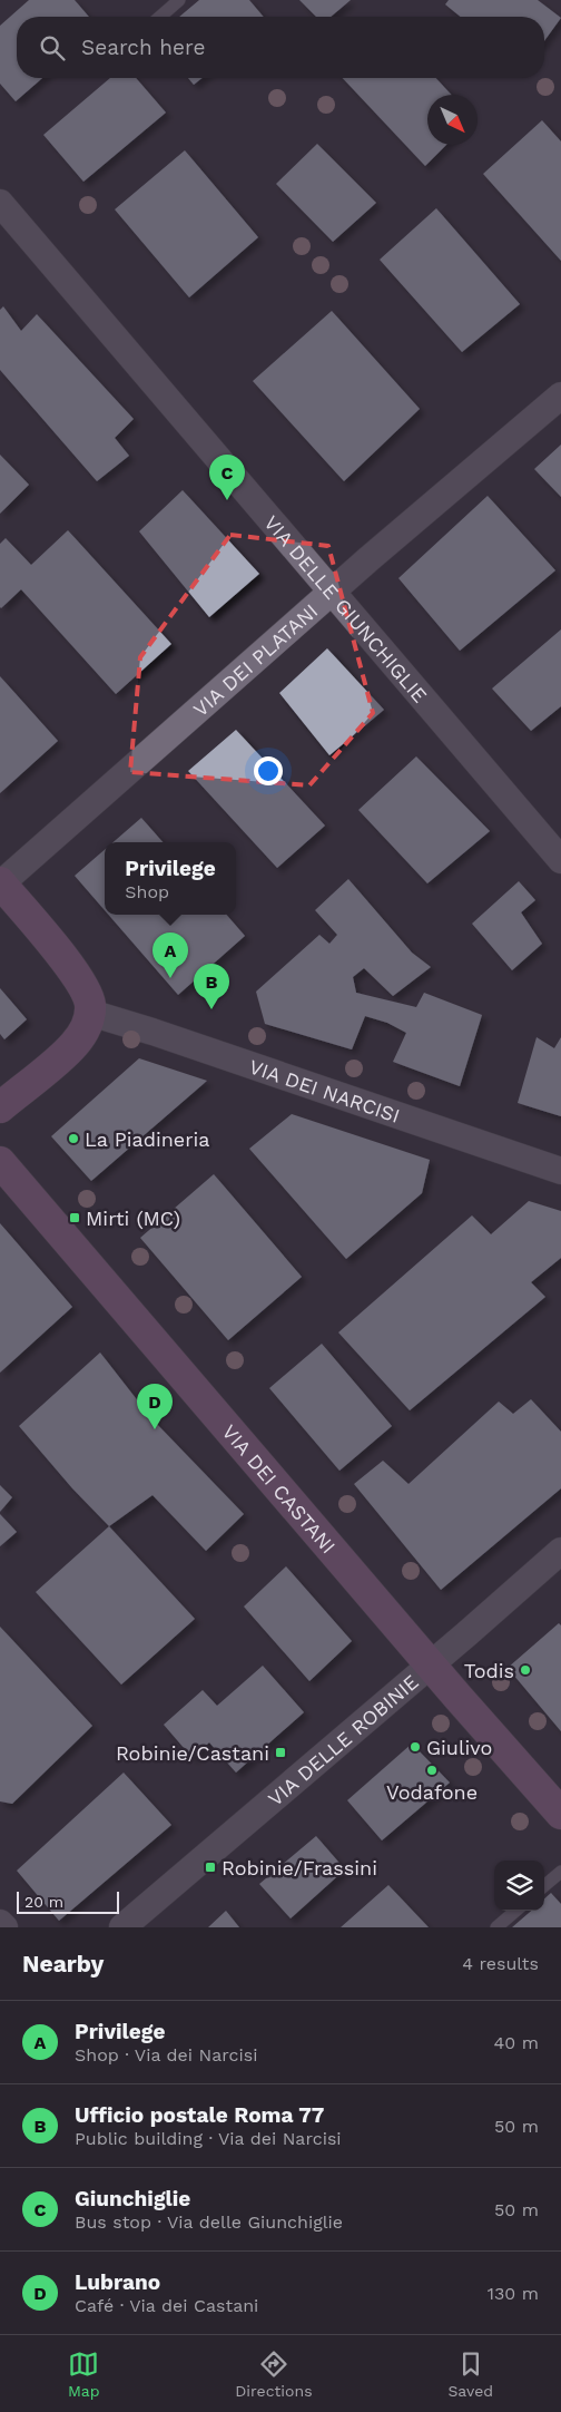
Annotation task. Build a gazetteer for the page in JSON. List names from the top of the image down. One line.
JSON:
{"streets":{"street":["VIA DELLE GIUNCHIGLIE","VIA DEI PLATANI","VIA DEI NARCISI","VIA DEI CASTANI","VIA DELLE ROBINIE"]},"crossings":[["VIA DELLE GIUNCHIGLIE","VIA DEI PLATANI"],["VIA DEI CASTANI","VIA DELLE ROBINIE"]],"places":{"other":["La Piadineria","Todis","Giulivo","Vodafone"],"transit":["Mirti (MC)","Robinie/Castani","Robinie/Frassini"]},"scale_bar":"20 m","north":"bottom right","page":{"search":"Search here","pins":["C","A","B","D"],"popup":["Privilege","Shop"],"scale":"20 m","heading":["Nearby","4 results"],"list":[{"mark":"A","name":"Privilege","note":"Shop · Via dei Narcisi","value":"40 m"},{"mark":"B","name":"Ufficio postale Roma 77","note":"Public building · Via dei Narcisi","value":"50 m"},{"mark":"C","name":"Giunchiglie","note":"Bus stop · Via delle Giunchiglie","value":"50 m"},{"mark":"D","name":"Lubrano","note":"Café · Via dei Castani","value":"130 m"}],"nav":["Map","Directions","Saved"]}}
